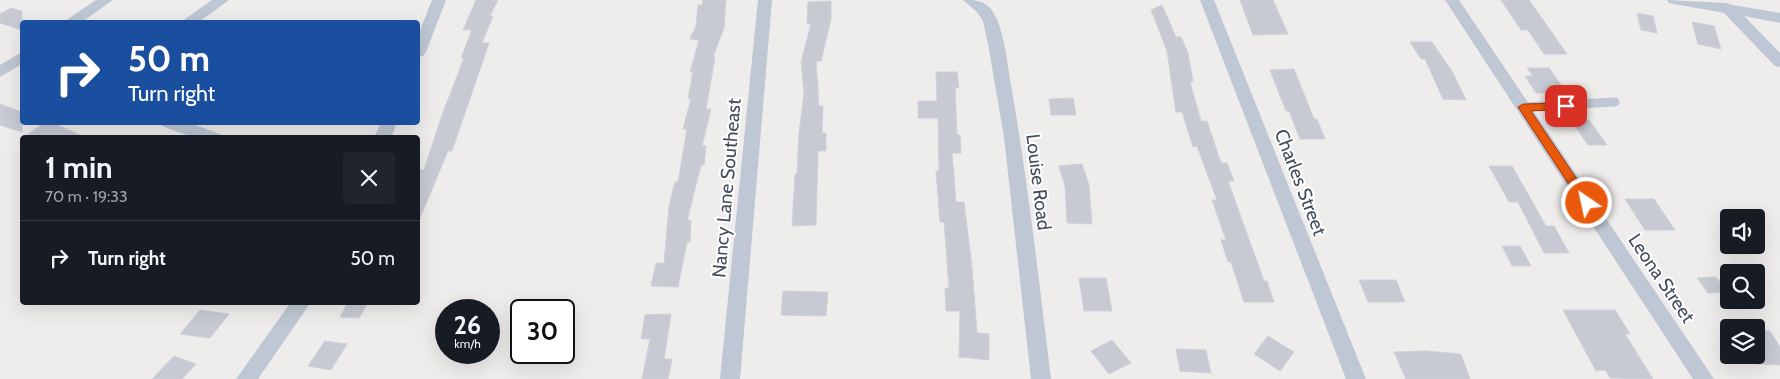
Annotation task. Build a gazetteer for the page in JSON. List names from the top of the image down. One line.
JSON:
{"streets":{"street":["Louise Road","Charles Street","Nancy Lane Southeast","Leona Street"]},"page":{"turn":["50 m","Turn right"],"heading":["1 min","70 m · 19:33"],"list":[{"name":"Turn right","value":"50 m"}],"speed":"26 km/h","limit":"30"}}
